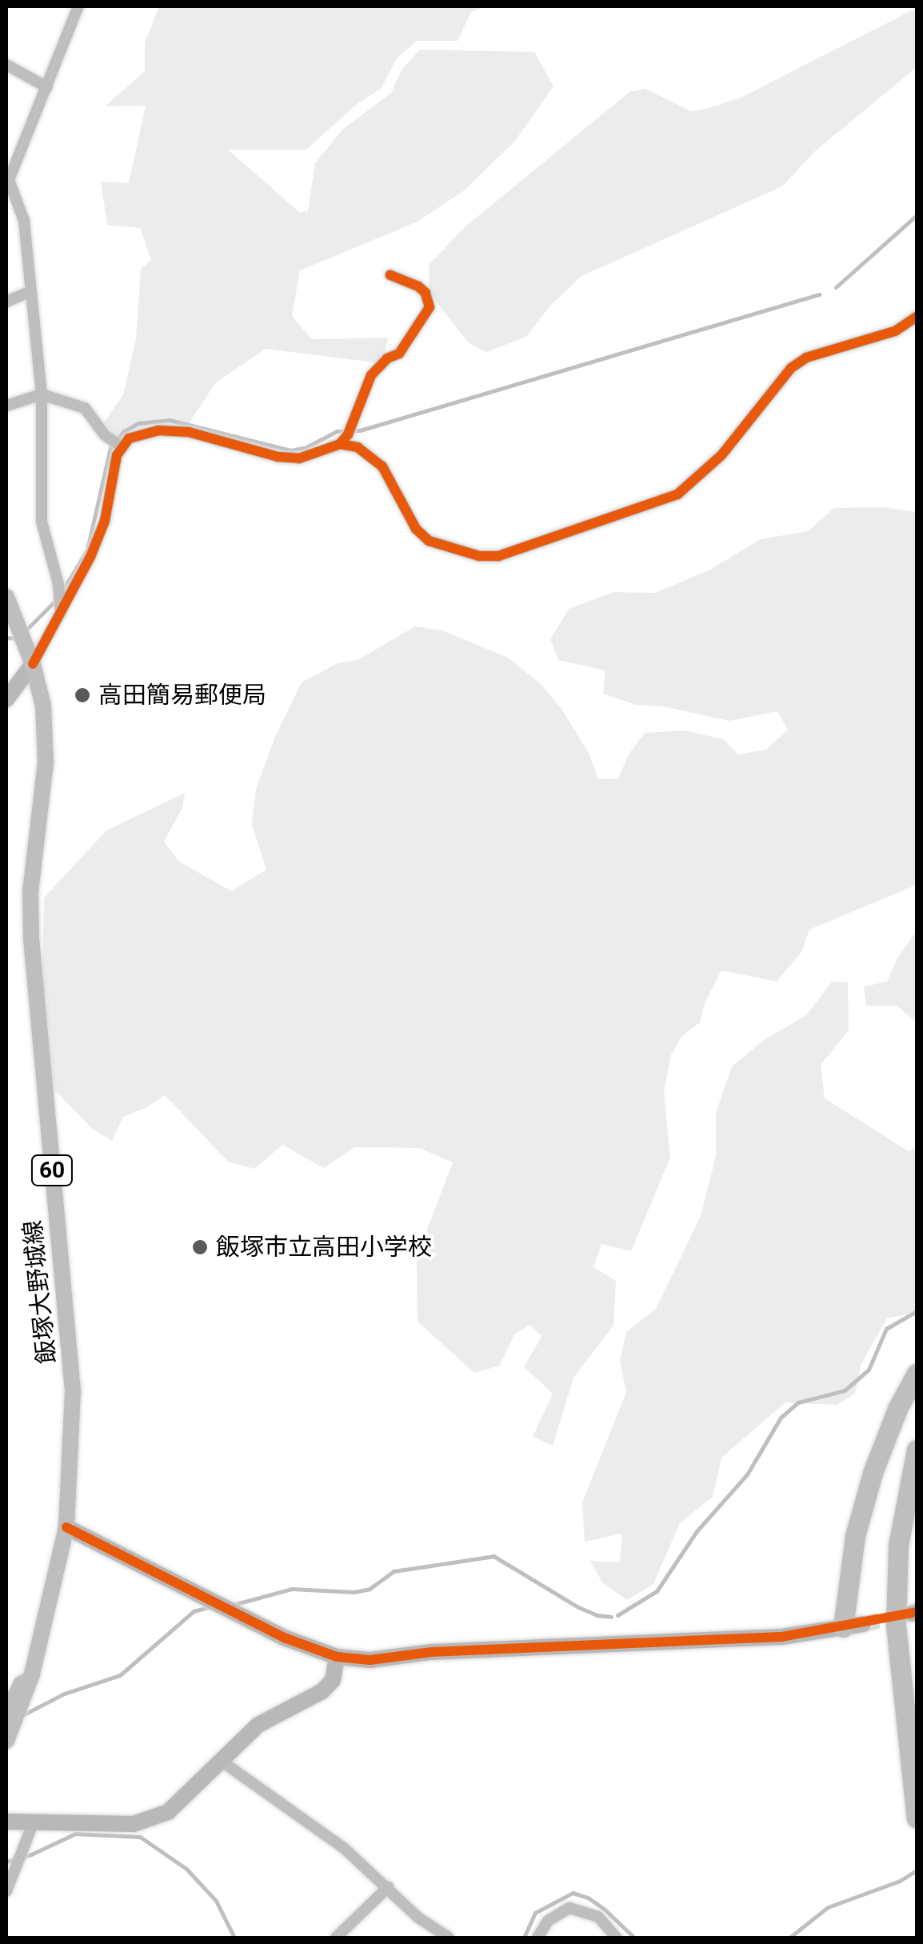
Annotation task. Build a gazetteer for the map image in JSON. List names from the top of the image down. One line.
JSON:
{"streets":{"main road":["60","飯塚大野城線"]},"places":["高田簡易郵便局","飯塚市立高田小学校"]}
